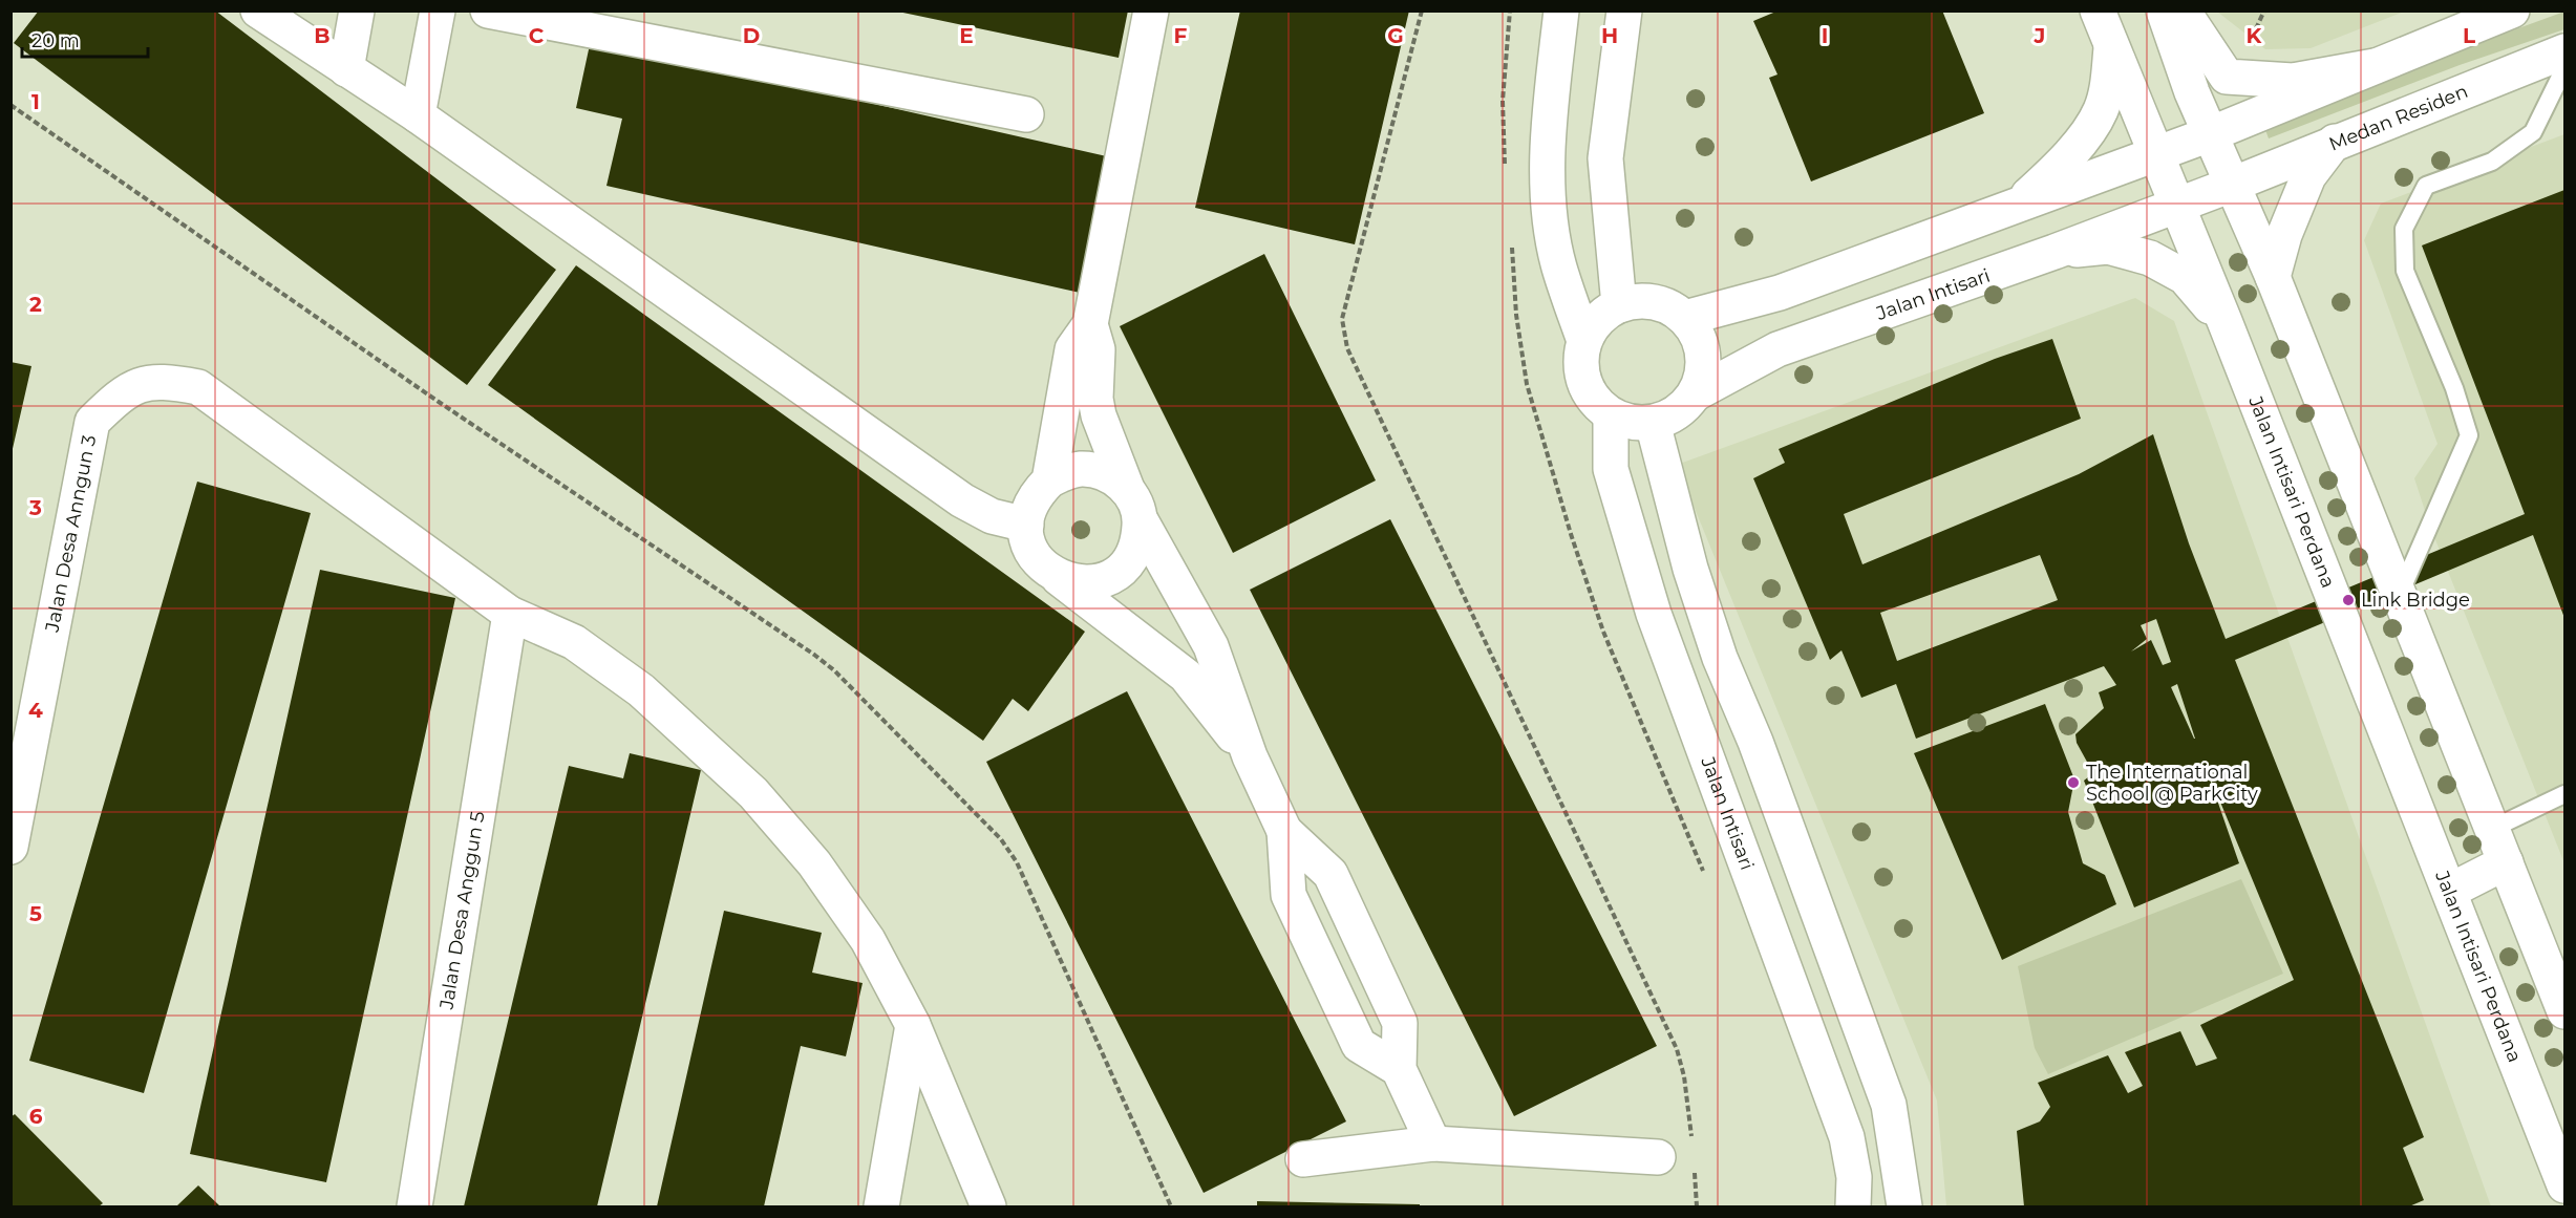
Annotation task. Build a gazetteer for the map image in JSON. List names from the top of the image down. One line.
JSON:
{"streets":{"street":["Medan Residen","Jalan Intisari","Jalan Intisari Perdana","Jalan Desa Anngun 3","Jalan Desa Anggun 5"]},"crossings":[["Medan Residen","Jalan Intisari"],["Medan Residen","Jalan Intisari Perdana"],["Jalan Intisari","Jalan Intisari Perdana"],["Jalan Desa Anngun 3","Jalan Desa Anggun 5"]],"places":["Link Bridge","The International School @ ParkCity"],"scale_bar":"20 m","grid":{"columns":["B","C","D","E","F","G","H","I","J","K","L"],"rows":["1","2","3","4","5","6"]}}
